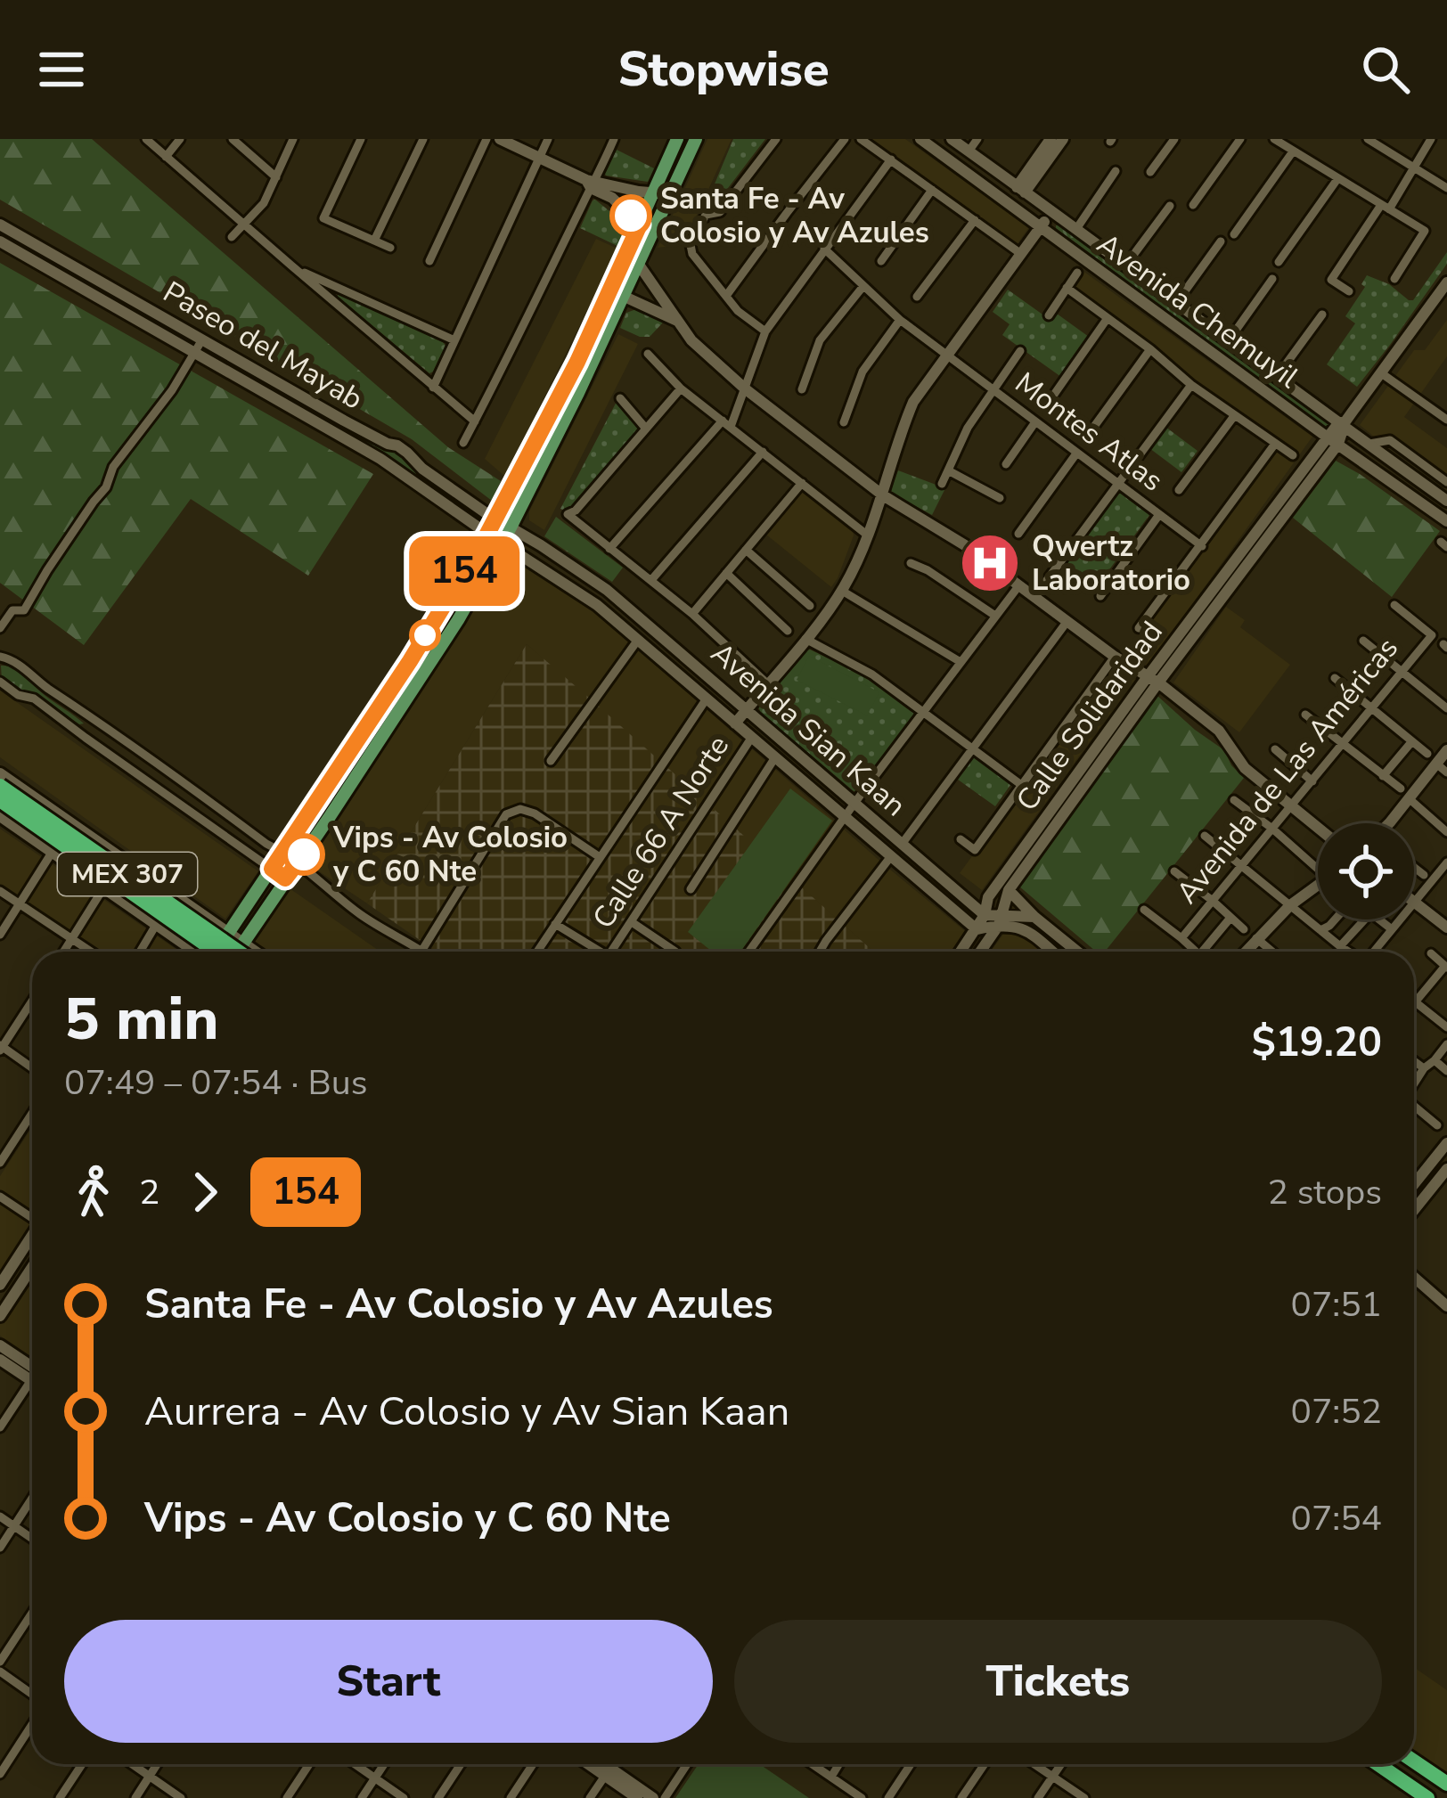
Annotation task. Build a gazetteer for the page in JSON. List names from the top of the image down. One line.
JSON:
{"streets":{"highway":["MEX 307"],"main road":["Avenida Chemuyil","Paseo del Mayab","Calle Solidaridad","Avenida Sian Kaan"],"street":["Montes Atlas","Avenida de Las Américas","Calle 66 A Norte"]},"crossings":[["Avenida Chemuyil","Calle Solidaridad"],["Paseo del Mayab","Avenida Sian Kaan"],["Calle Solidaridad","Avenida Sian Kaan"],["Avenida Sian Kaan","Calle 66 A Norte"]],"places":{"other":["Santa Fe - Av Colosio y Av Azules","Vips - Av Colosio y C 60 Nte"],"hospital":["Qwertz Laboratorio"]},"lines":["bus line 154"],"page":{"header":"Stopwise","on_map":"154","heading":["5 min","07:49 – 07:54 · Bus","$19.20"],"legs":["2","154","2 stops"],"list":[{"name":"Santa Fe - Av Colosio y Av Azules","value":"07:51"},{"name":"Aurrera - Av Colosio y Av Sian Kaan","value":"07:52"},{"name":"Vips - Av Colosio y C 60 Nte","value":"07:54"}],"buttons":["Start","Tickets"]}}
